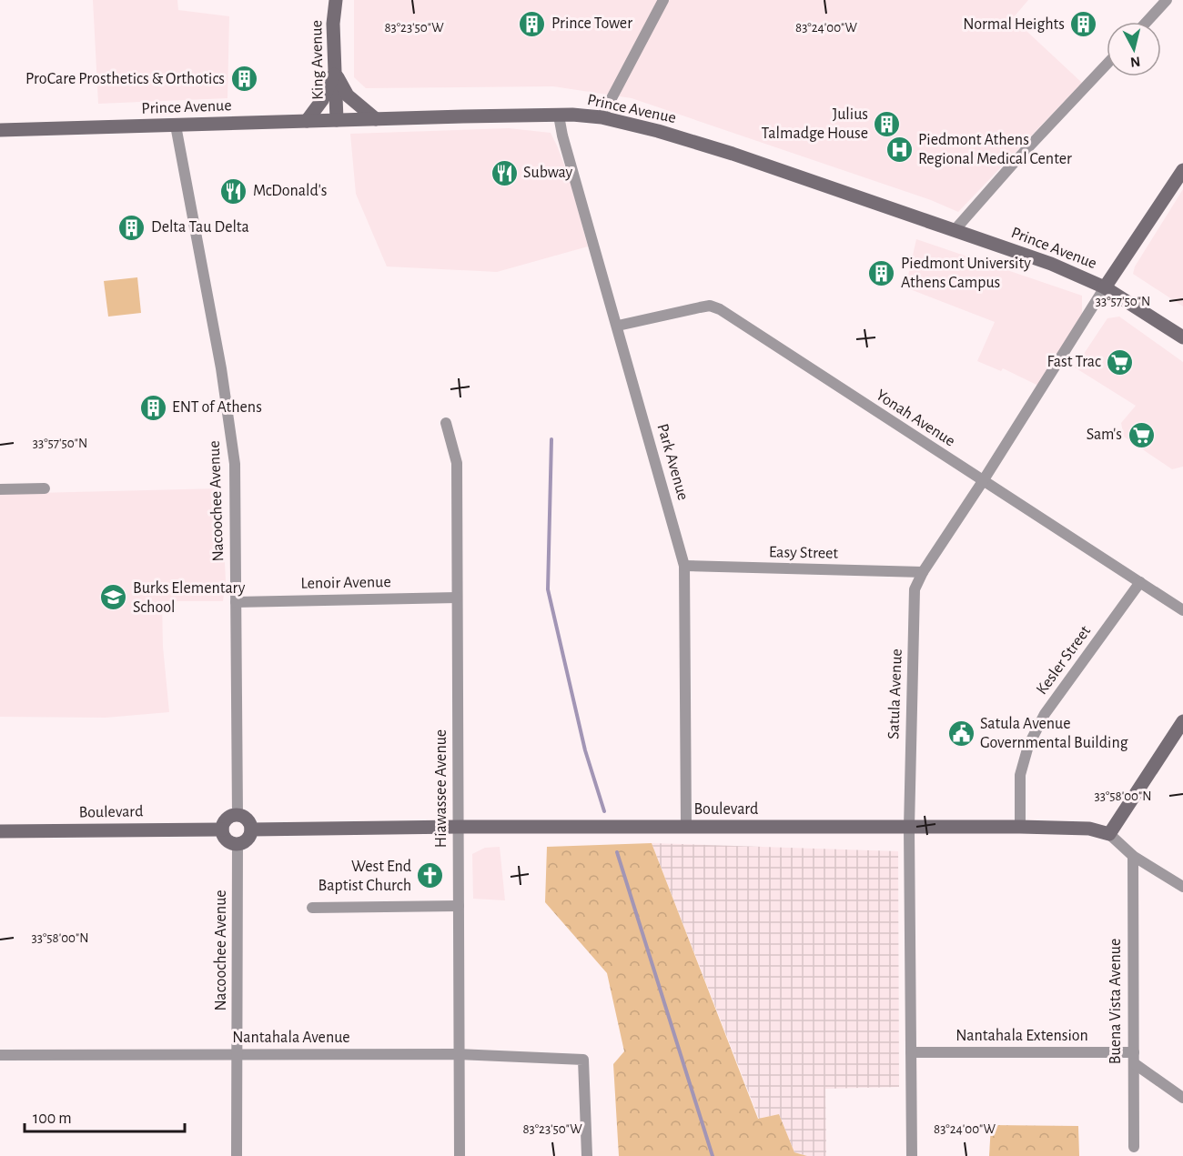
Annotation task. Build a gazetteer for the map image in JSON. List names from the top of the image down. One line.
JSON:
{"streets":{"main road":["King Avenue","Prince Avenue","Boulevard"],"street":["Yonah Avenue","Park Avenue","Nacoochee Avenue","Easy Street","Lenoir Avenue","Kesler Street","Satula Avenue","Hiawassee Avenue","Buena Vista Avenue","Nantahala Extension","Nantahala Avenue"]},"crossings":[["King Avenue","Prince Avenue"],["Prince Avenue","Park Avenue"],["Prince Avenue","Nacoochee Avenue"],["Prince Avenue","Satula Avenue"],["Yonah Avenue","Park Avenue"],["Yonah Avenue","Kesler Street"],["Yonah Avenue","Satula Avenue"],["Park Avenue","Easy Street"],["Park Avenue","Boulevard"],["Nacoochee Avenue","Lenoir Avenue"],["Nacoochee Avenue","Boulevard"],["Nacoochee Avenue","Nantahala Avenue"],["Easy Street","Satula Avenue"],["Lenoir Avenue","Hiawassee Avenue"],["Kesler Street","Boulevard"],["Satula Avenue","Boulevard"],["Satula Avenue","Nantahala Extension"],["Hiawassee Avenue","Boulevard"],["Hiawassee Avenue","Nantahala Avenue"],["Buena Vista Avenue","Nantahala Extension"]],"places":{"building":["Prince Tower","Normal Heights","ProCare Prosthetics & Orthotics","Julius Talmadge House","Delta Tau Delta","Piedmont University Athens Campus","ENT of Athens"],"hospital":["Piedmont Athens Regional Medical Center"],"restaurant":["Subway","McDonald's"],"supermarket":["Fast Trac","Sam's"],"school or university":["Burks Elementary School"],"public building":["Satula Avenue Governmental Building"],"church":["West End Baptist Church"]},"scale_bar":"100 m","north":"bottom","coordinates":["83°23'50\"W","83°24'00\"W","33°57'50\"N","33°58'00\"N"]}
